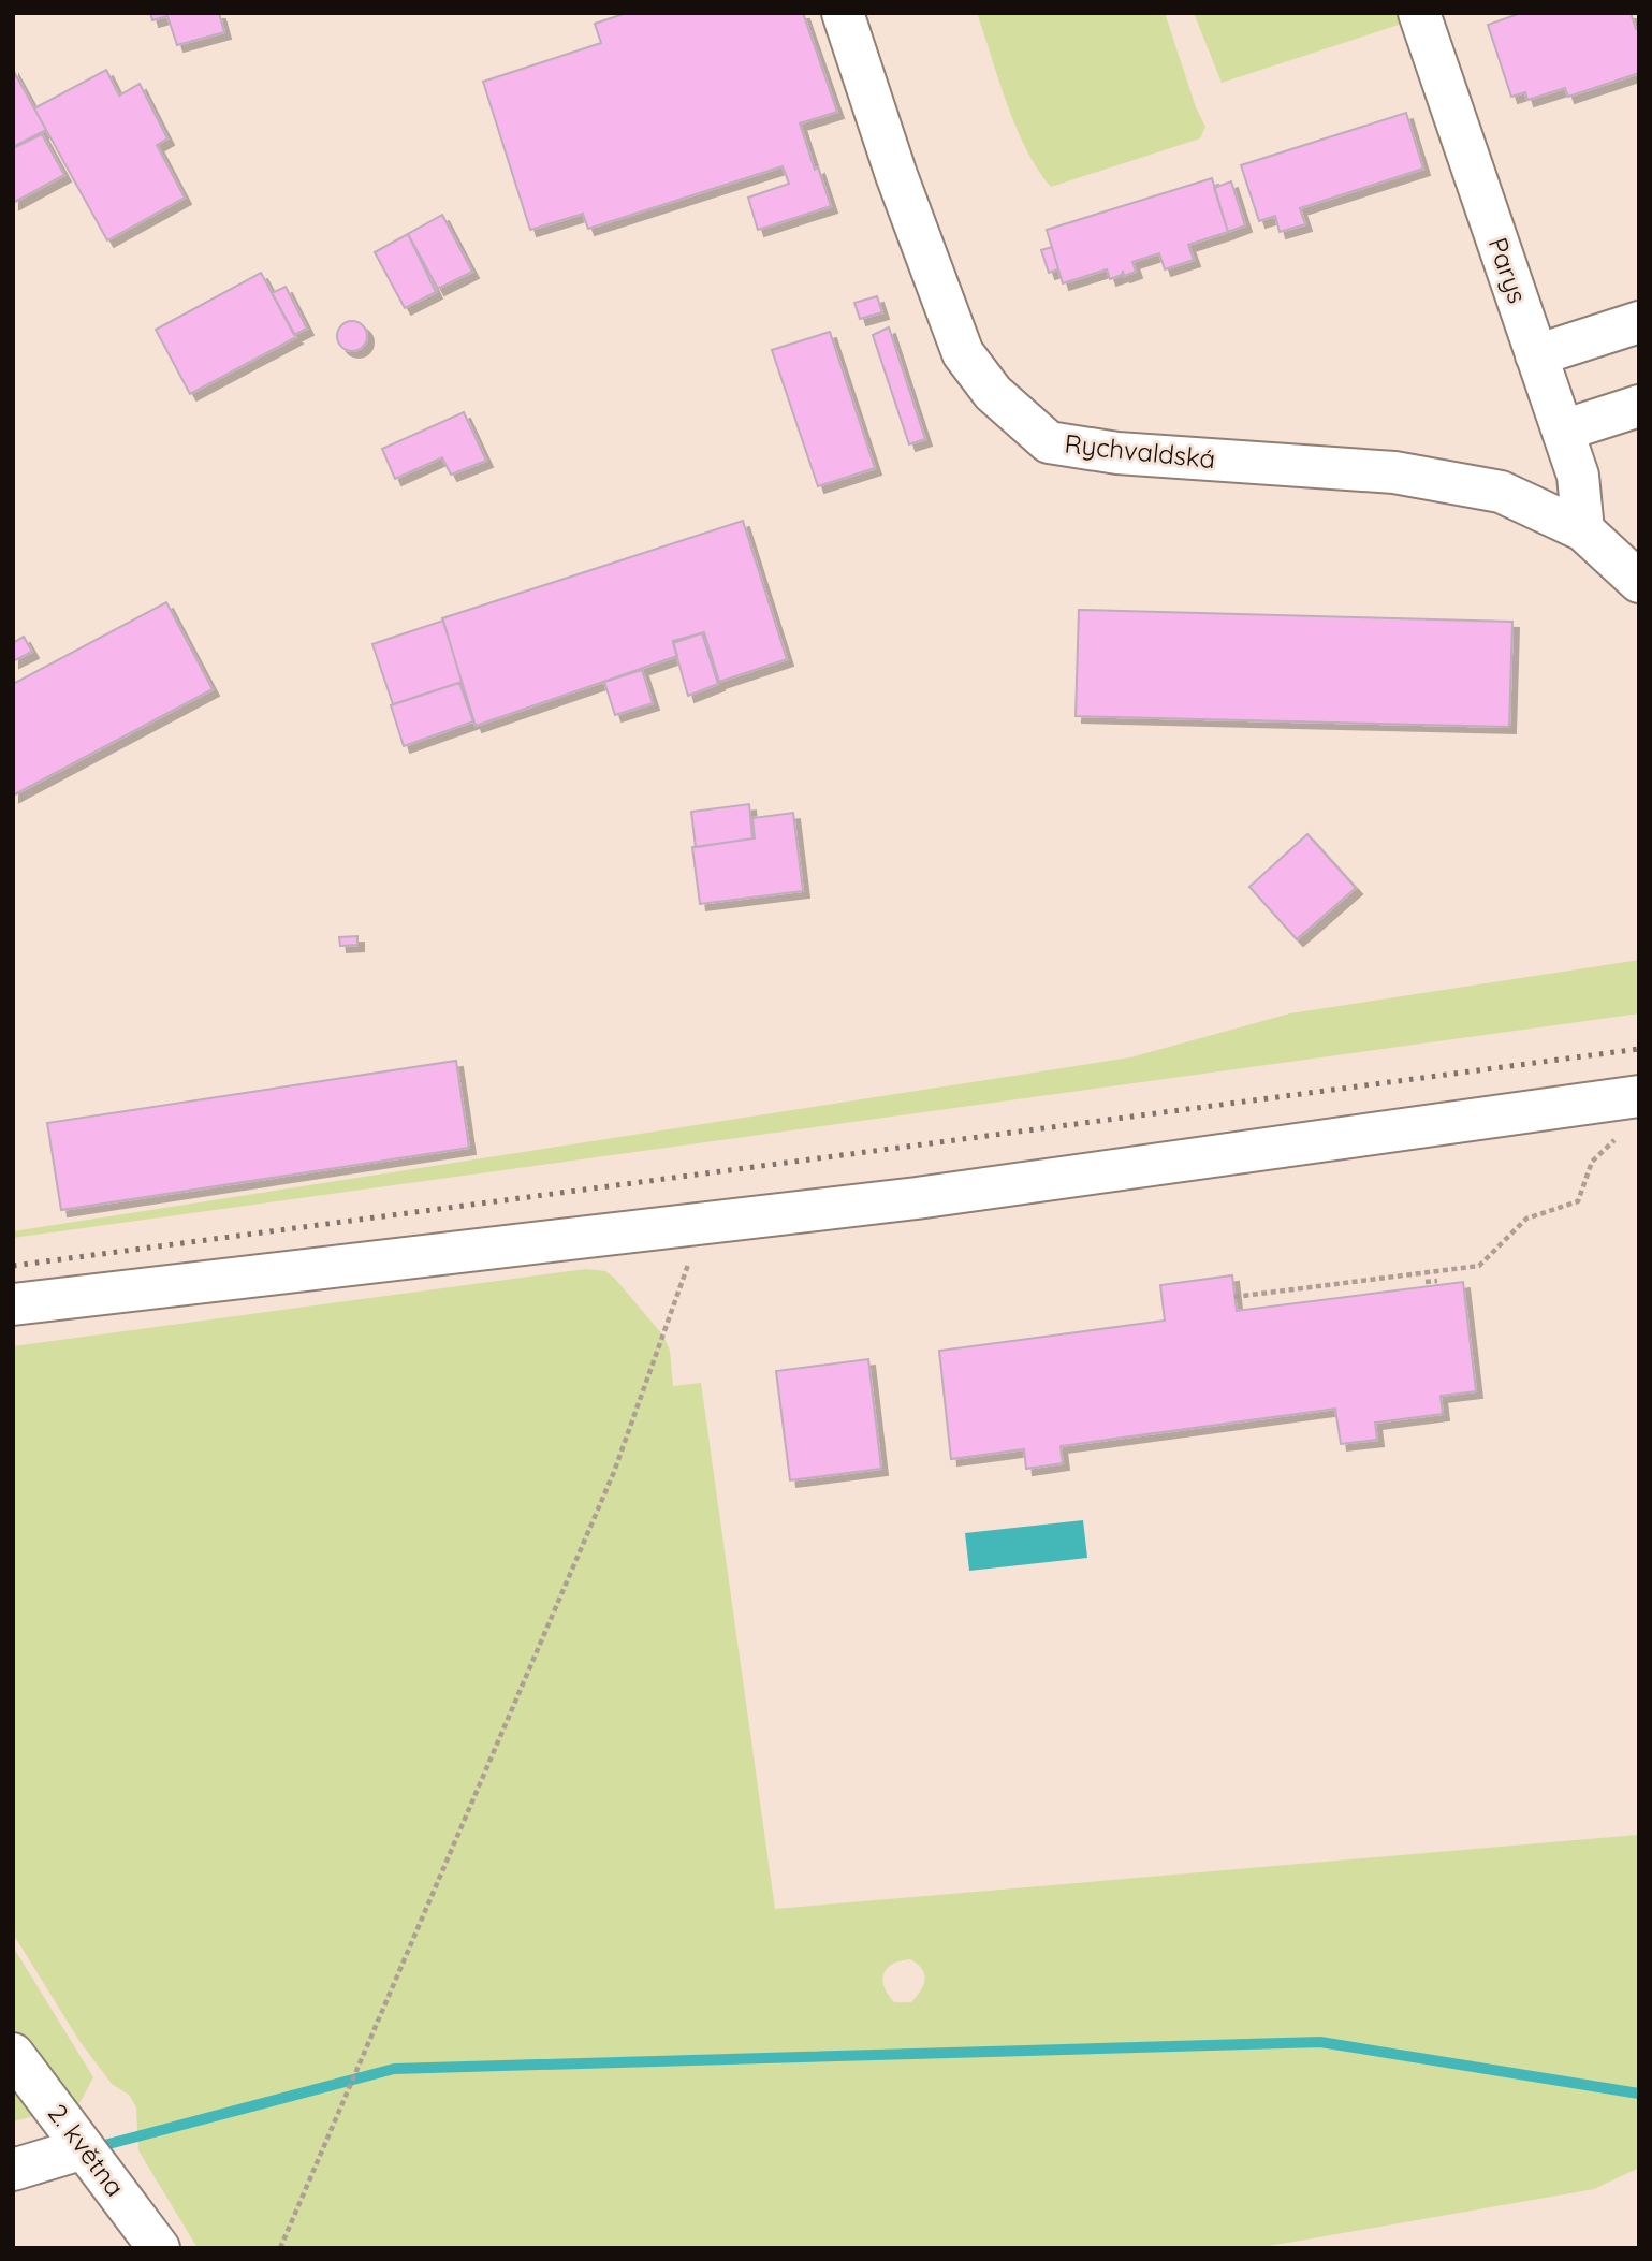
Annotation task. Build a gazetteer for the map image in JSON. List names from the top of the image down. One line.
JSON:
{"streets":{"street":["Parys","Rychvaldská","2. května"]},"crossings":[["Parys","Rychvaldská"]]}
